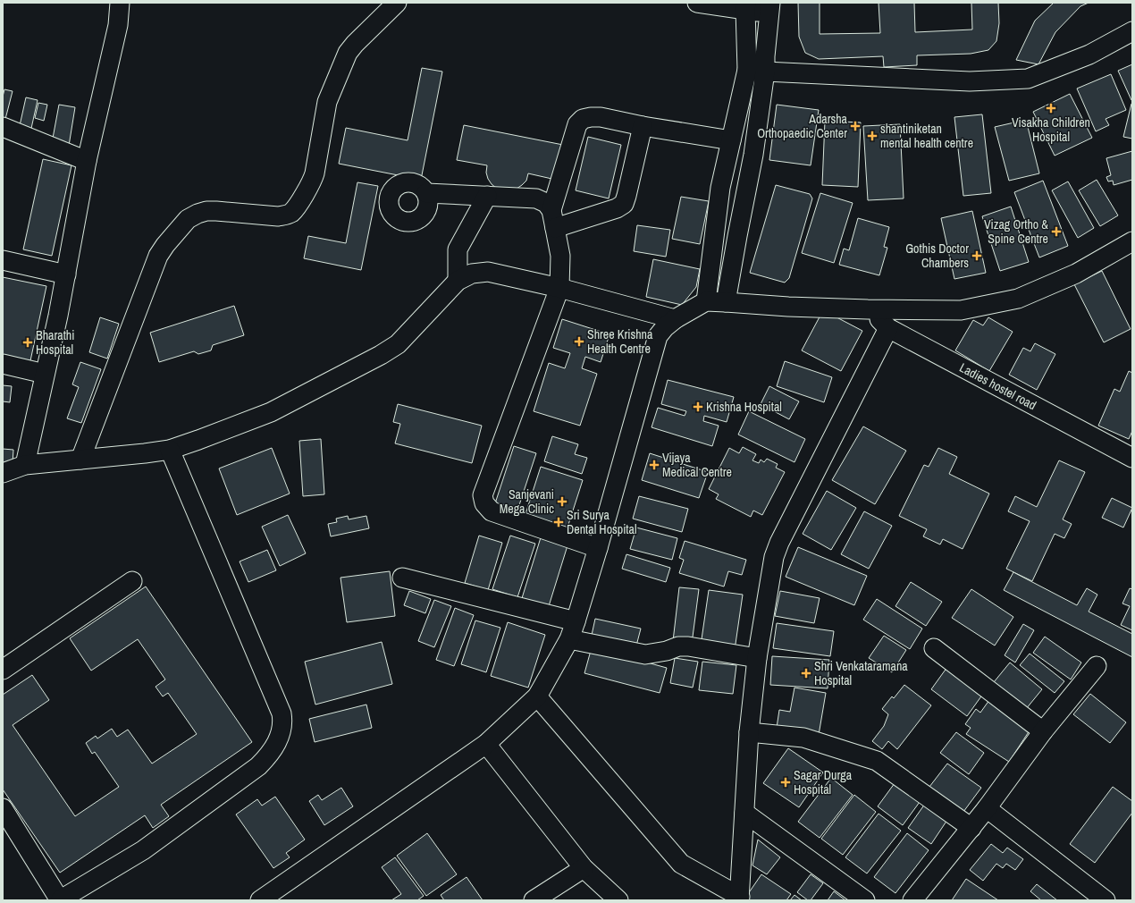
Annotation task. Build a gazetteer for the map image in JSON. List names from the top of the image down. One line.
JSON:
{"streets":{"street":["Ladies hostel road"]},"places":{"health":["Visakha Children Hospital","Adarsha Orthopaedic Center","shantiniketan mental health centre","Vizag Ortho & Spine Centre","Gothis Doctor Chambers","Shree Krishna Health Centre","Bharathi Hospital","Krishna Hospital","Vijaya Medical Centre","Sanjevani Mega Clinic","Sri Surya Dental Hospital","Shri Venkataramana Hospital","Sagar Durga Hospital"]}}
